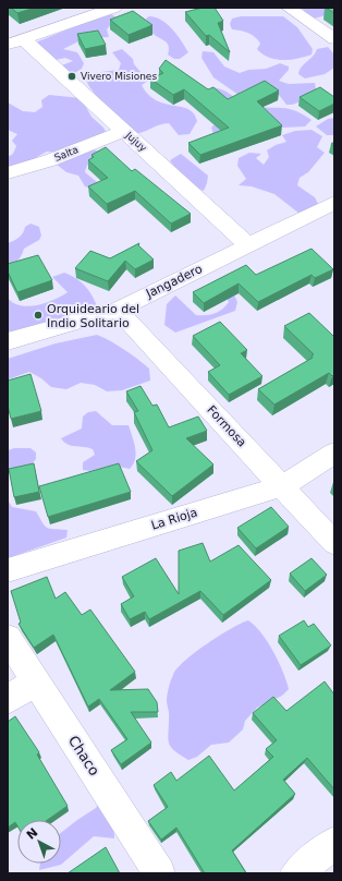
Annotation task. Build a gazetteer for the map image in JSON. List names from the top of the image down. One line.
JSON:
{"streets":{"street":["Jujuy","Salta","Jangadero","Formosa","La Rioja","Chaco"]},"crossings":[["Jujuy","Salta"],["Jujuy","Jangadero"],["Jangadero","Formosa"],["Formosa","La Rioja"]],"places":["Vivero Misiones","Orquideario del Indio Solitario"],"north":"top left"}
